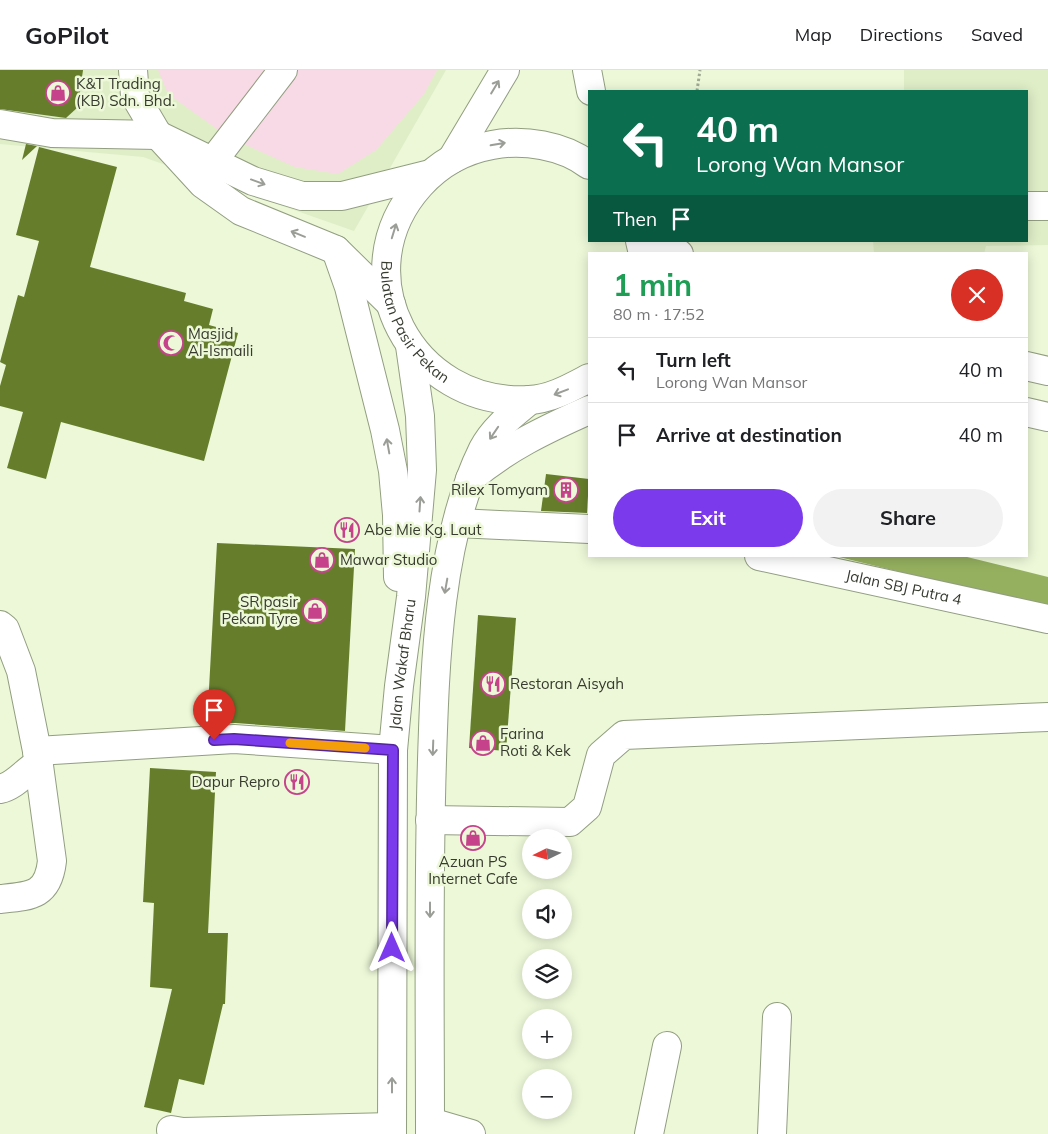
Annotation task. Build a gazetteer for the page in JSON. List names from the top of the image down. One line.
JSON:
{"streets":{"main road":["Bulatan Pasir Pekan","Jalan SBJ Putra 4","Jalan Wakaf Bharu"]},"crossings":[["Bulatan Pasir Pekan","Jalan Wakaf Bharu"]],"places":{"shop":["K&T Trading (KB) Sdn. Bhd.","Mawar Studio","SR pasir Pekan Tyre","Farina Roti & Kek","Azuan PS Internet Cafe"],"mosque":["Masjid Al-Ismaili"],"building":["Rilex Tomyam"],"restaurant":["Abe Mie Kg. Laut","Restoran Aisyah","Dapur Repro"]},"north":"left","page":{"header":"GoPilot","nav":["Map","Directions","Saved"],"turn":["40 m","Lorong Wan Mansor"],"then":"Then","heading":["1 min","80 m · 17:52"],"list":[{"name":"Turn left","note":"Lorong Wan Mansor","value":"40 m"},{"name":"Arrive at destination","value":"40 m"}],"buttons":["Exit","Share"],"map_buttons":["+","−"]}}
